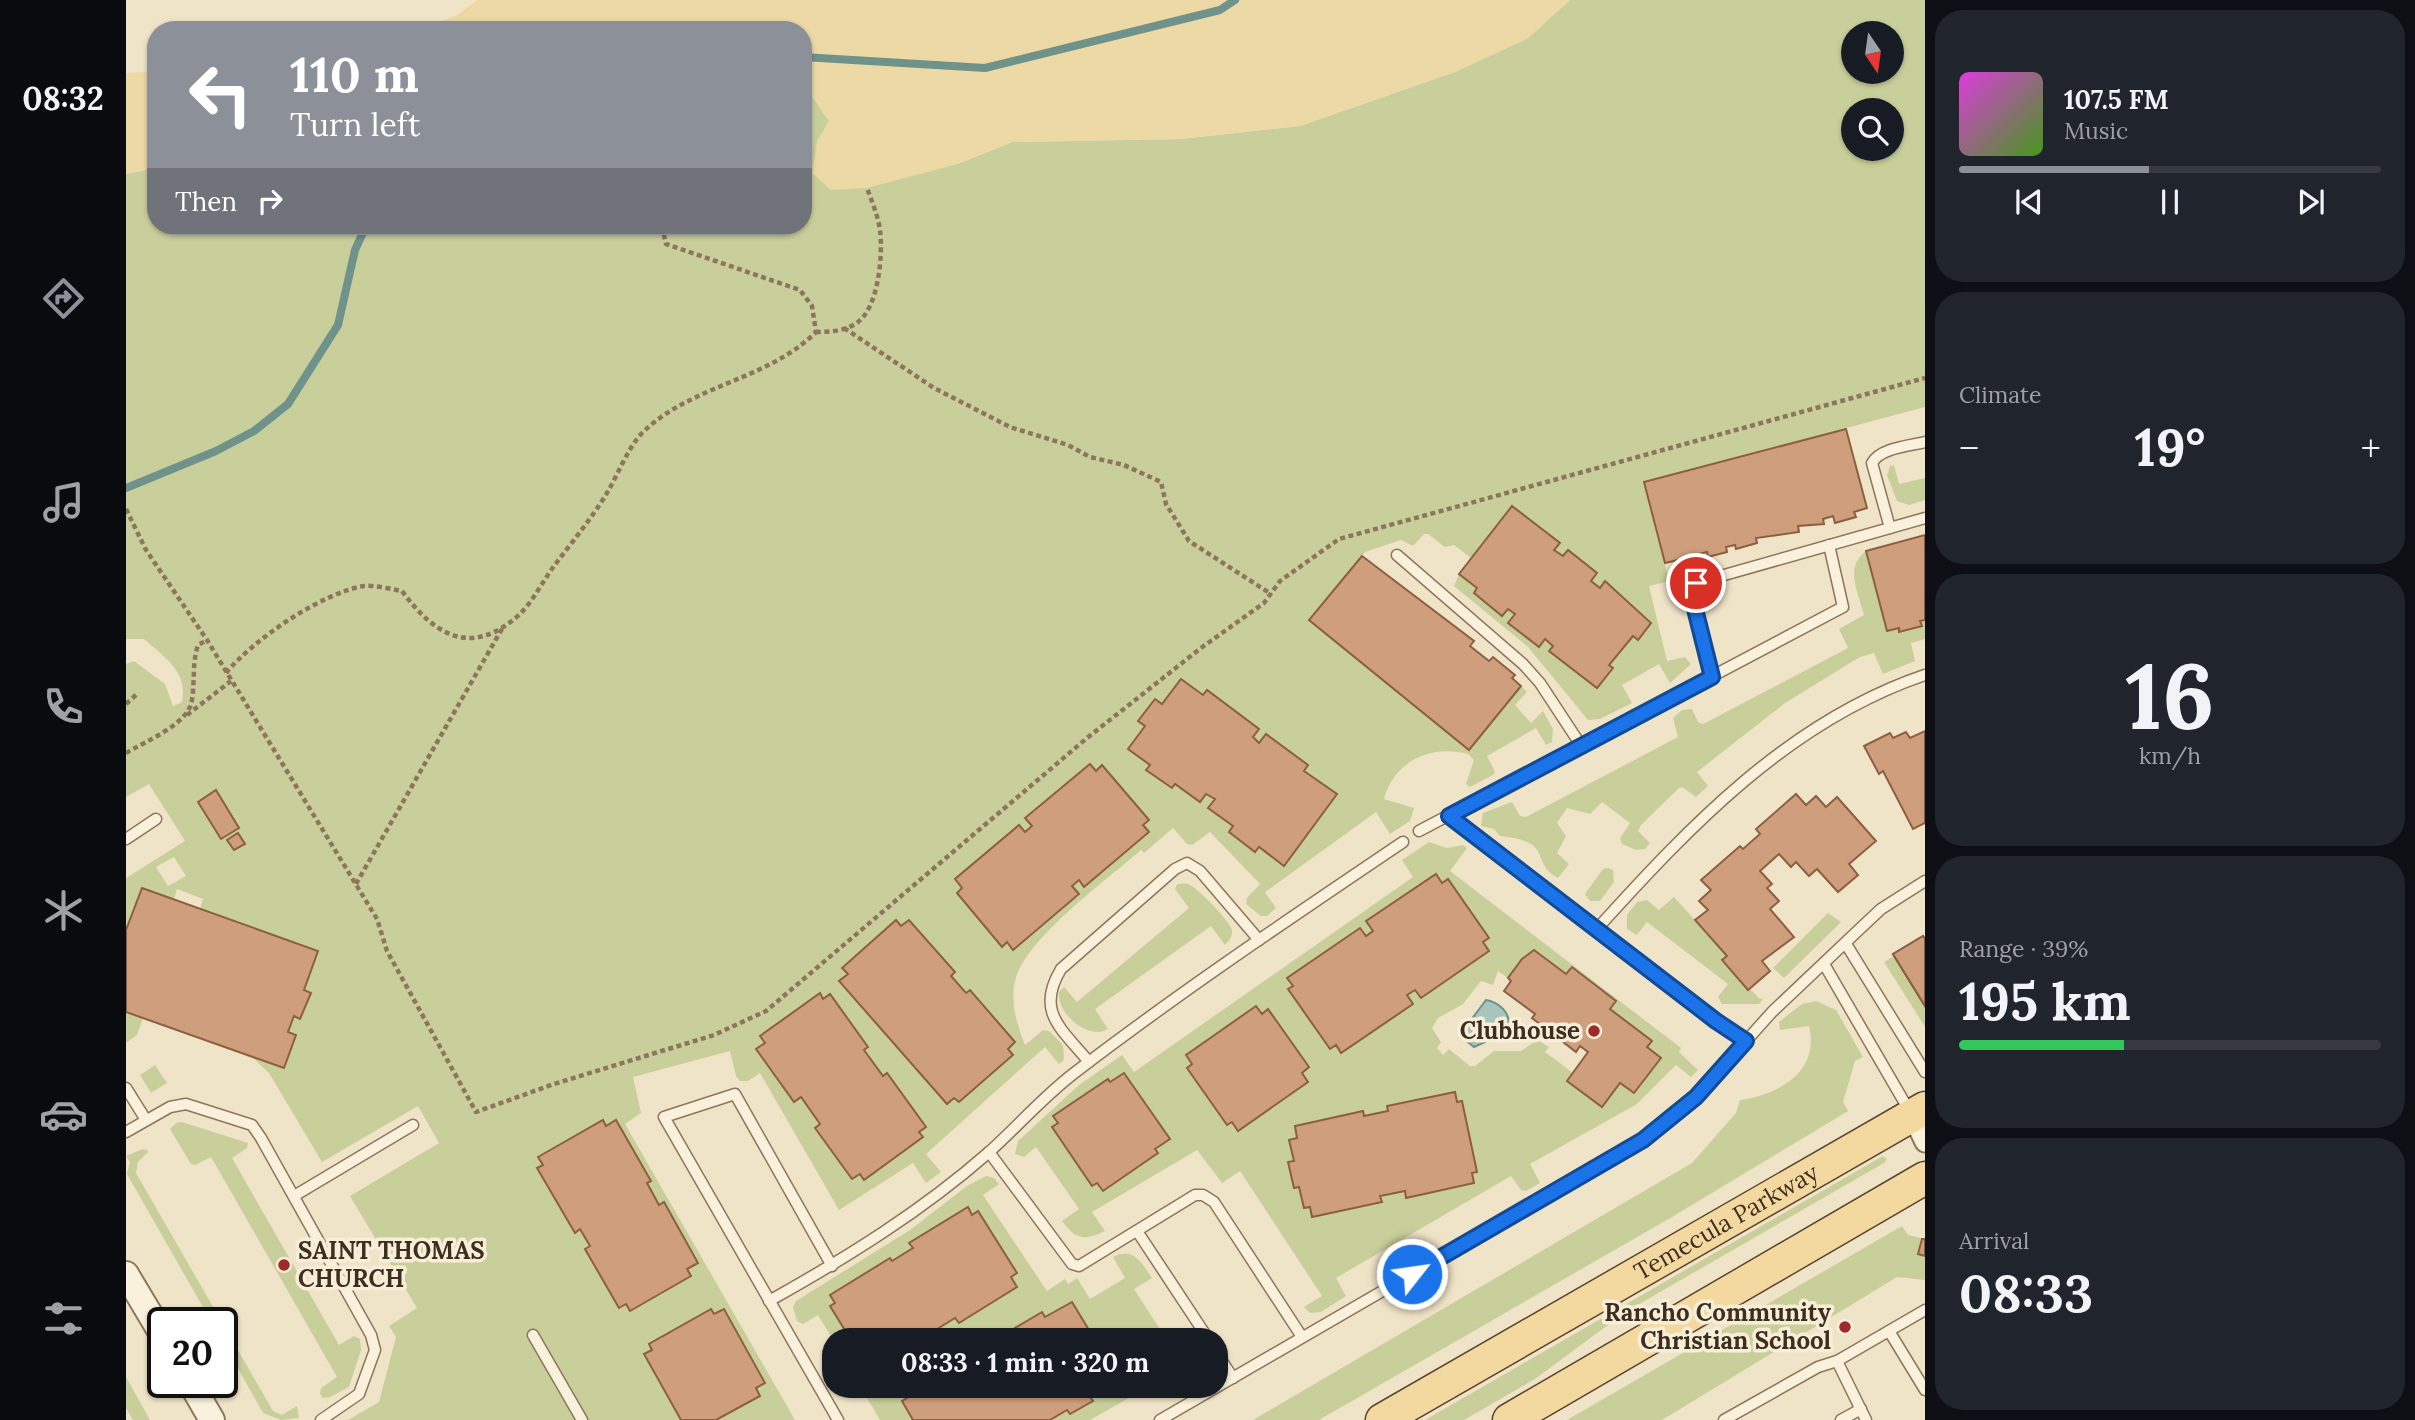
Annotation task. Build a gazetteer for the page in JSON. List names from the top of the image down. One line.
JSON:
{"streets":{"main road":["Temecula Parkway"]},"places":["Clubhouse","SAINT THOMAS CHURCH","Rancho Community Christian School"],"north":"bottom","page":{"tabs":"08:32","turn":["110 m","Turn left"],"song":["107.5 FM","Music"],"then":"Then","tile":["Climate",["16","km/h"],["Range · 39%","195 km"],["Arrival","08:33"]],"heat":["−","19°","+"],"limit":"20","trip":"08:33 · 1 min · 320 m"}}
